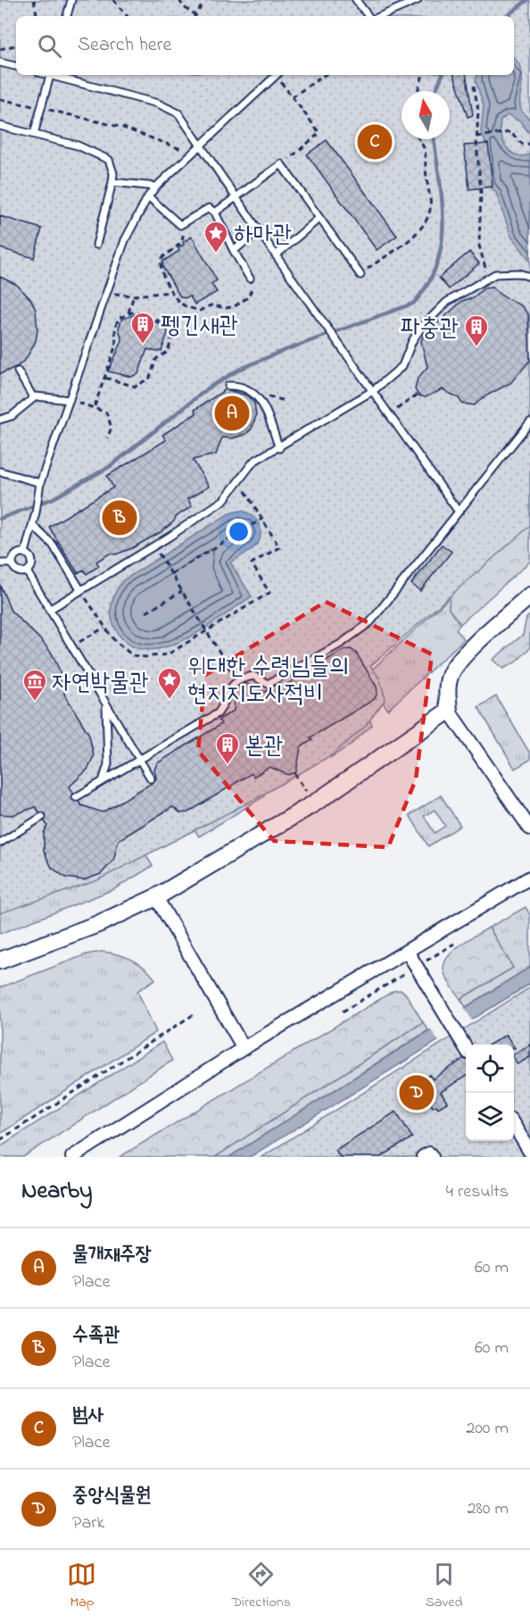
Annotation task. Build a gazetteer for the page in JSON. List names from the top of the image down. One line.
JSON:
{"places":{"place":["하마관","위대한 수령님들의 현지지도사적비"],"building":["펭긴새관","파충관","본관"],"museum":["자연박물관"]},"north":"top","page":{"search":"Search here","pins":["C","A","B","D"],"heading":["Nearby","4 results"],"list":[{"mark":"A","name":"물개재주장","note":"Place","value":"60 m"},{"mark":"B","name":"수족관","note":"Place","value":"60 m"},{"mark":"C","name":"범사","note":"Place","value":"200 m"},{"mark":"D","name":"중앙식물원","note":"Park","value":"280 m"}],"nav":["Map","Directions","Saved"]}}
